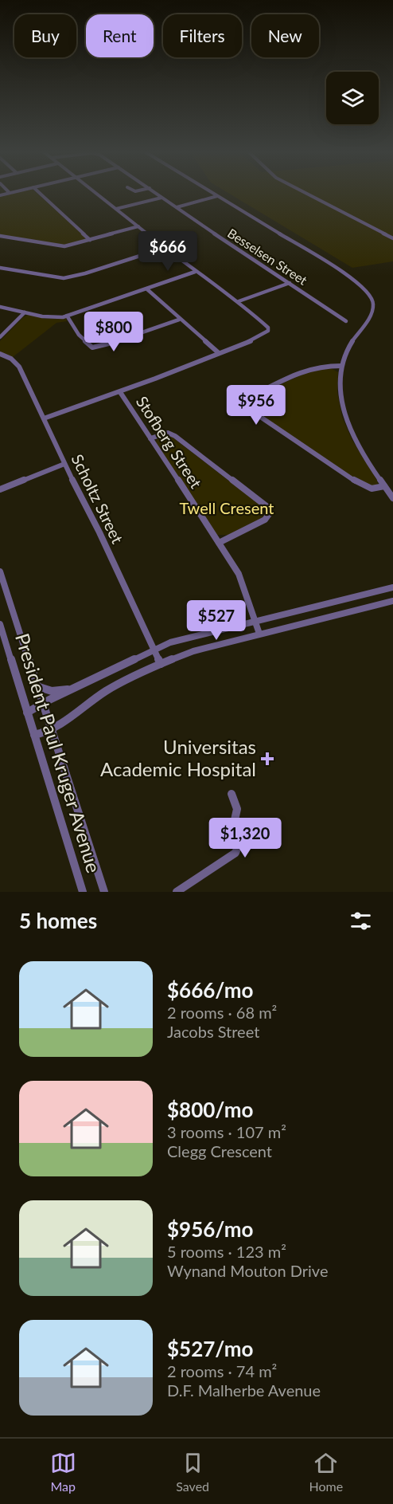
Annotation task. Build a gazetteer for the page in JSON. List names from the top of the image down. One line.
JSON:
{"streets":{"street":["Besselsen Street","Stofberg Street","Scholtz Street","President Paul Kruger Avenue"]},"parks":["Twell Cresent"],"places":{"health":["Universitas Academic Hospital"]},"page":{"chip":["Buy","Rent","Filters","New"],"price":["$666","$800","$956","$527","$1,320"],"heading":"5 homes","list":[{"name":"$666/mo","note":"2 rooms · 68 m² · Jacobs Street"},{"name":"$800/mo","note":"3 rooms · 107 m² · Clegg Crescent"},{"name":"$956/mo","note":"5 rooms · 123 m² · Wynand Mouton Drive"},{"name":"$527/mo","note":"2 rooms · 74 m² · D.F. Malherbe Avenue"}],"tabs":["Map","Saved","Home"]}}
